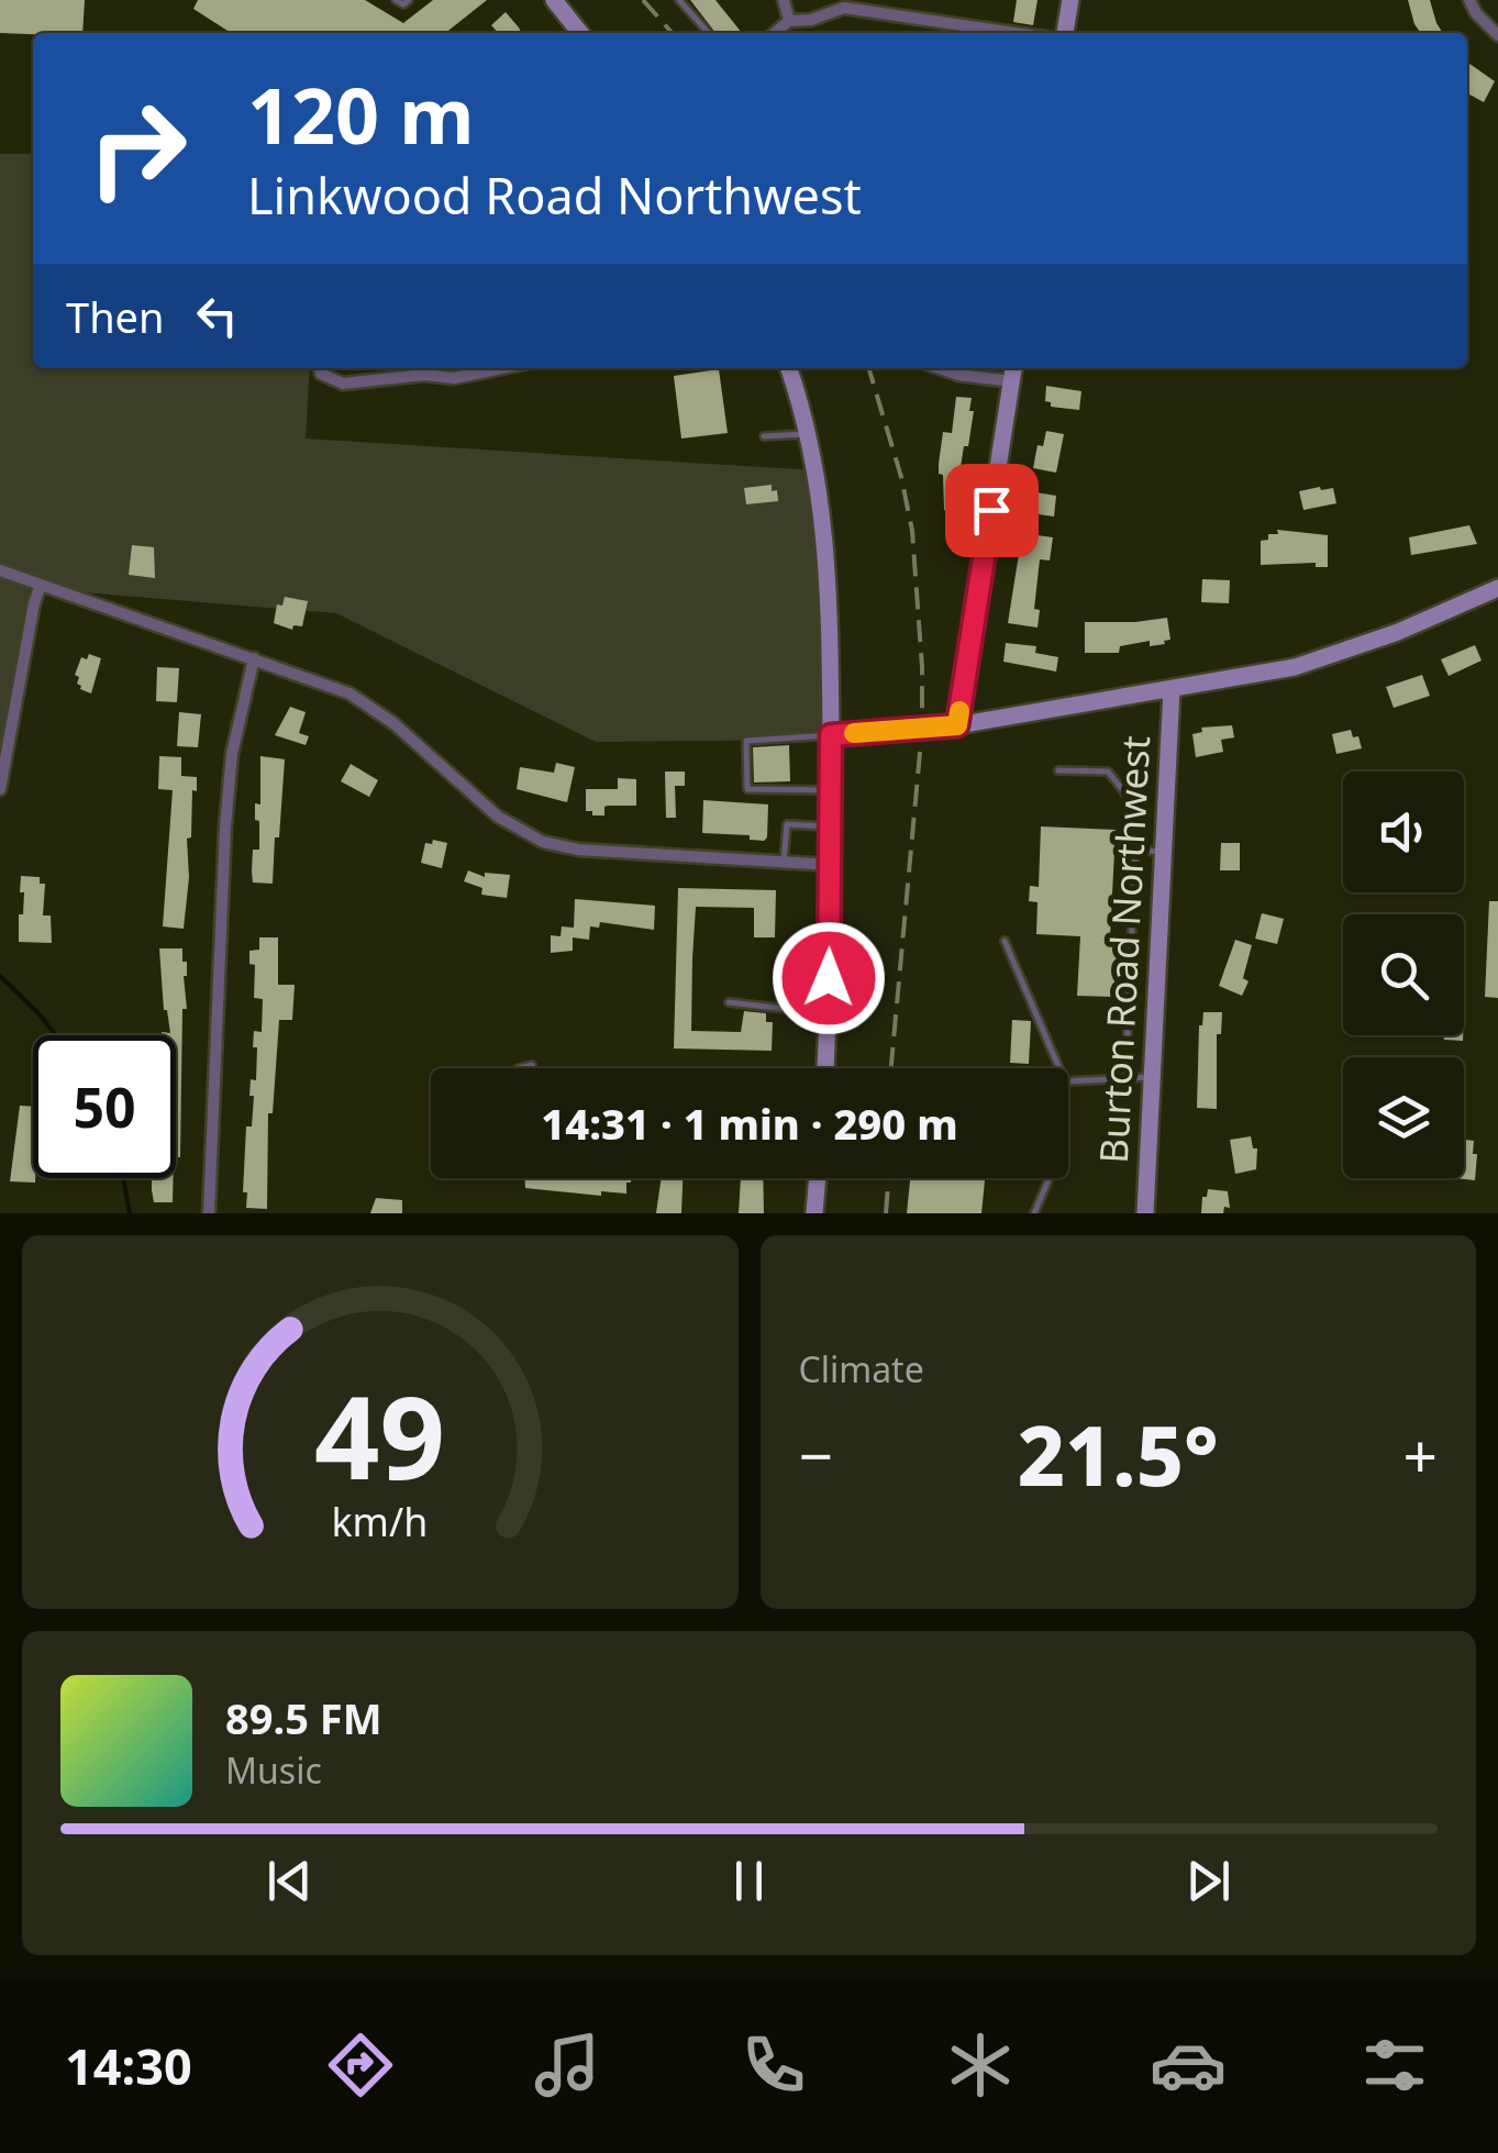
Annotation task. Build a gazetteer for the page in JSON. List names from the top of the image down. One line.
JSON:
{"streets":{"street":["Burton Road Northwest"]},"page":{"turn":["120 m","Linkwood Road Northwest"],"then":"Then","limit":"50","trip":"14:31 · 1 min · 290 m","tile":"Climate","heat":["−","21.5°","+"],"song":["89.5 FM","Music"],"tabs":"14:30","gauge":["49","km/h"]}}
